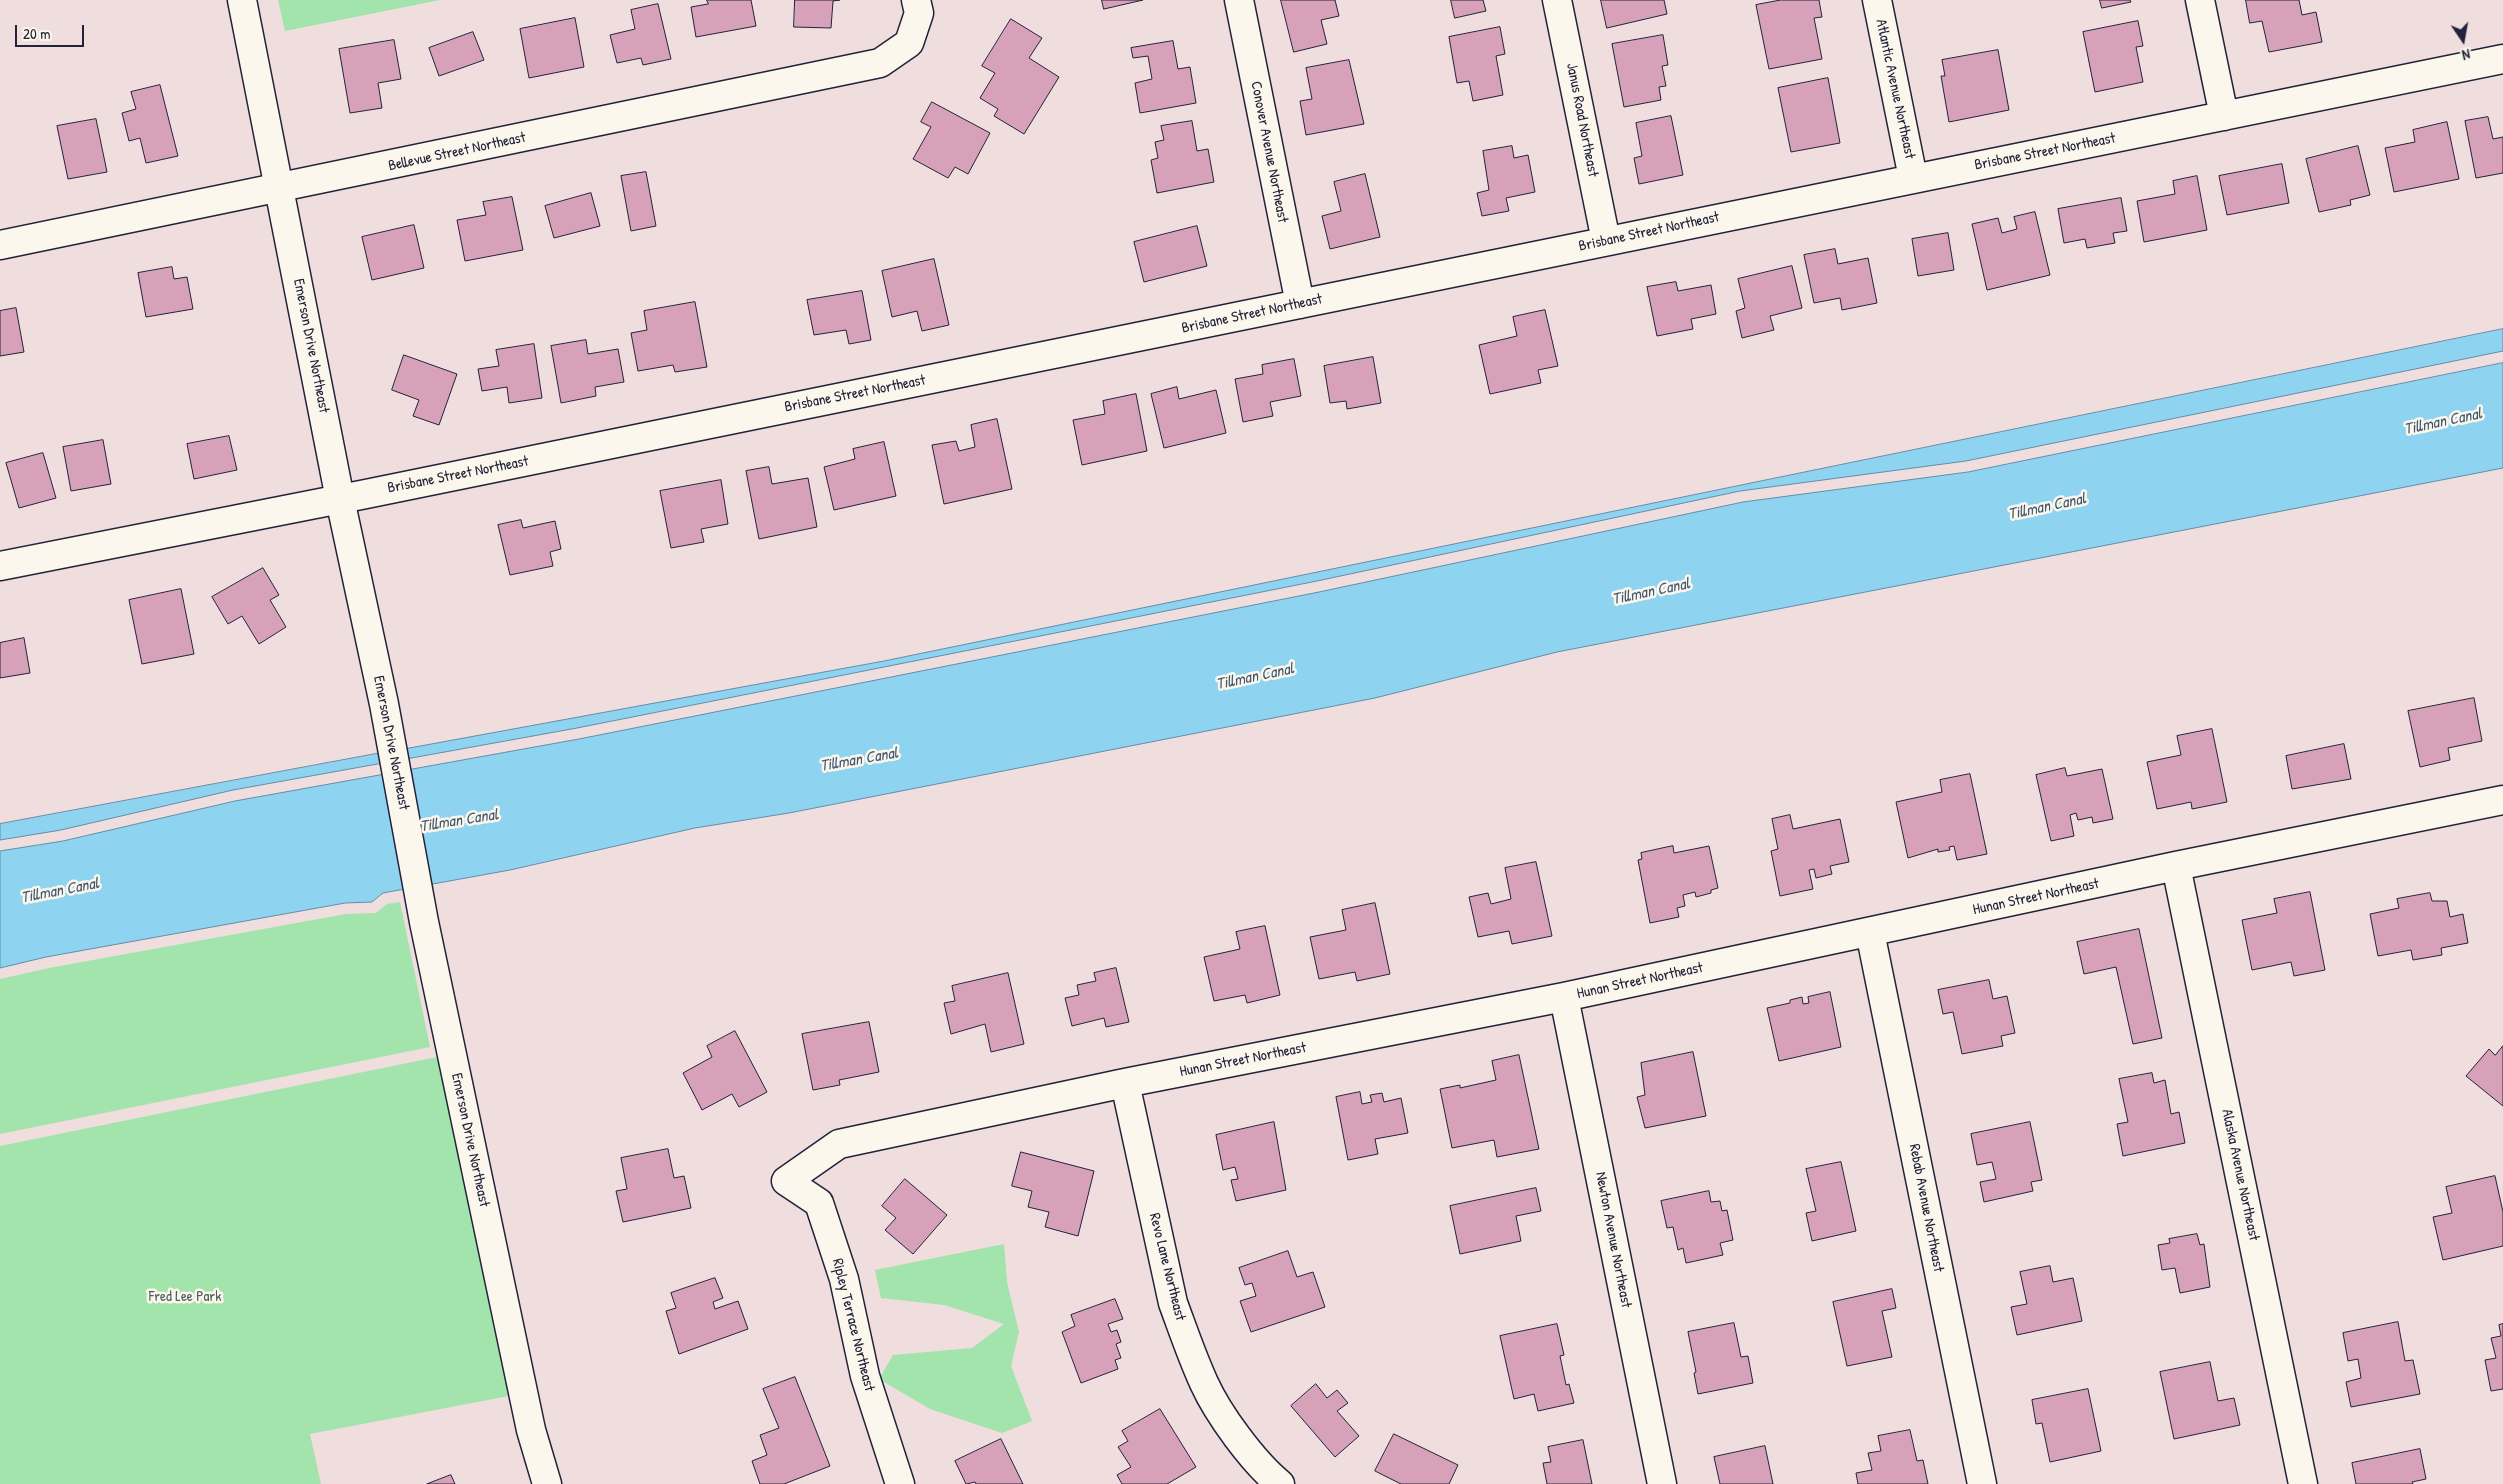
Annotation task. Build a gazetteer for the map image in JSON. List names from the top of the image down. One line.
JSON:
{"streets":{"street":["Atlantic Avenue Northeast","Janus Road Northeast","Bellevue Street Northeast","Conover Avenue Northeast","Brisbane Street Northeast","Emerson Drive Northeast","Hunan Street Northeast","Alaska Avenue Northeast","Rebab Avenue Northeast","Newton Avenue Northeast","Revo Lane Northeast","Ripley Terrace Northeast"]},"crossings":[["Atlantic Avenue Northeast","Brisbane Street Northeast"],["Janus Road Northeast","Brisbane Street Northeast"],["Bellevue Street Northeast","Emerson Drive Northeast"],["Conover Avenue Northeast","Brisbane Street Northeast"],["Brisbane Street Northeast","Emerson Drive Northeast"],["Hunan Street Northeast","Alaska Avenue Northeast"],["Hunan Street Northeast","Rebab Avenue Northeast"],["Hunan Street Northeast","Newton Avenue Northeast"],["Hunan Street Northeast","Revo Lane Northeast"],["Hunan Street Northeast","Ripley Terrace Northeast"]],"water":["Tillman Canal"],"parks":["Fred Lee Park"],"scale_bar":"20 m","north":"bottom"}
